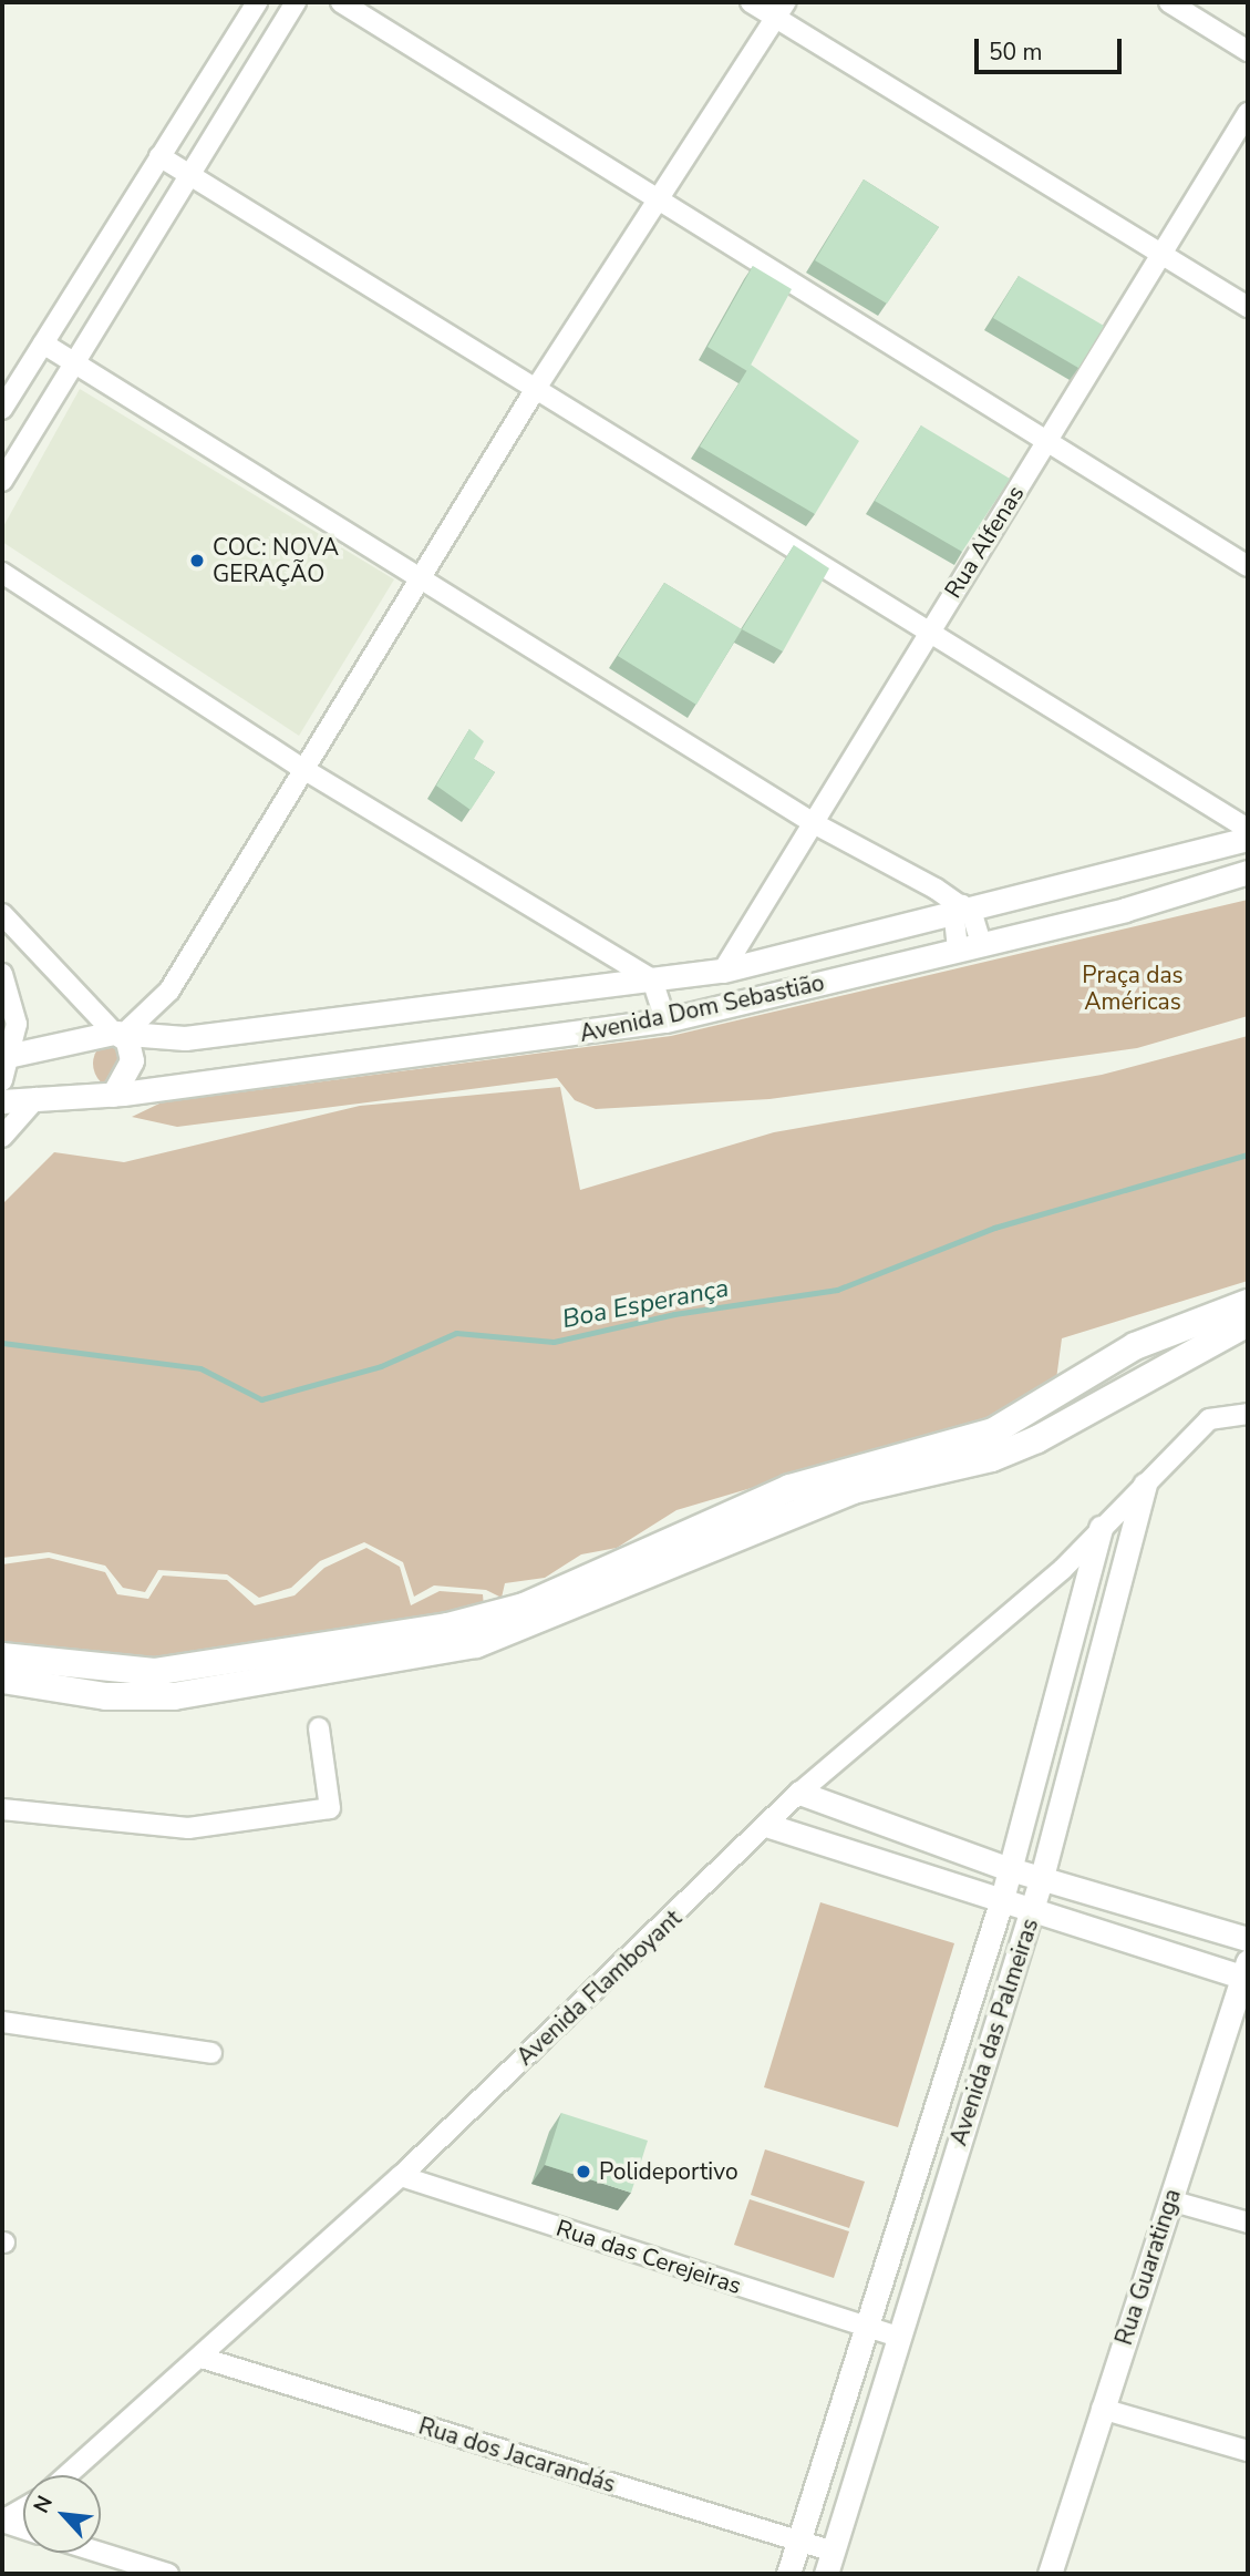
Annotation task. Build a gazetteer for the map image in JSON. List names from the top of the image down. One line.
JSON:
{"streets":{"street":["Rua Alfenas","Avenida Dom Sebastião","Avenida Flamboyant","Avenida das Palmeiras","Rua das Cerejeiras","Rua Guaratinga","Rua dos Jacarandás"]},"crossings":[["Rua Alfenas","Avenida Dom Sebastião"],["Avenida Flamboyant","Avenida das Palmeiras"],["Avenida Flamboyant","Rua das Cerejeiras"],["Avenida Flamboyant","Rua dos Jacarandás"],["Avenida das Palmeiras","Rua das Cerejeiras"],["Avenida das Palmeiras","Rua dos Jacarandás"]],"water":["Boa Esperança"],"parks":["Praça das Américas"],"places":["COC: NOVA GERAÇÃO","Polideportivo"],"scale_bar":"50 m","north":"top left"}
